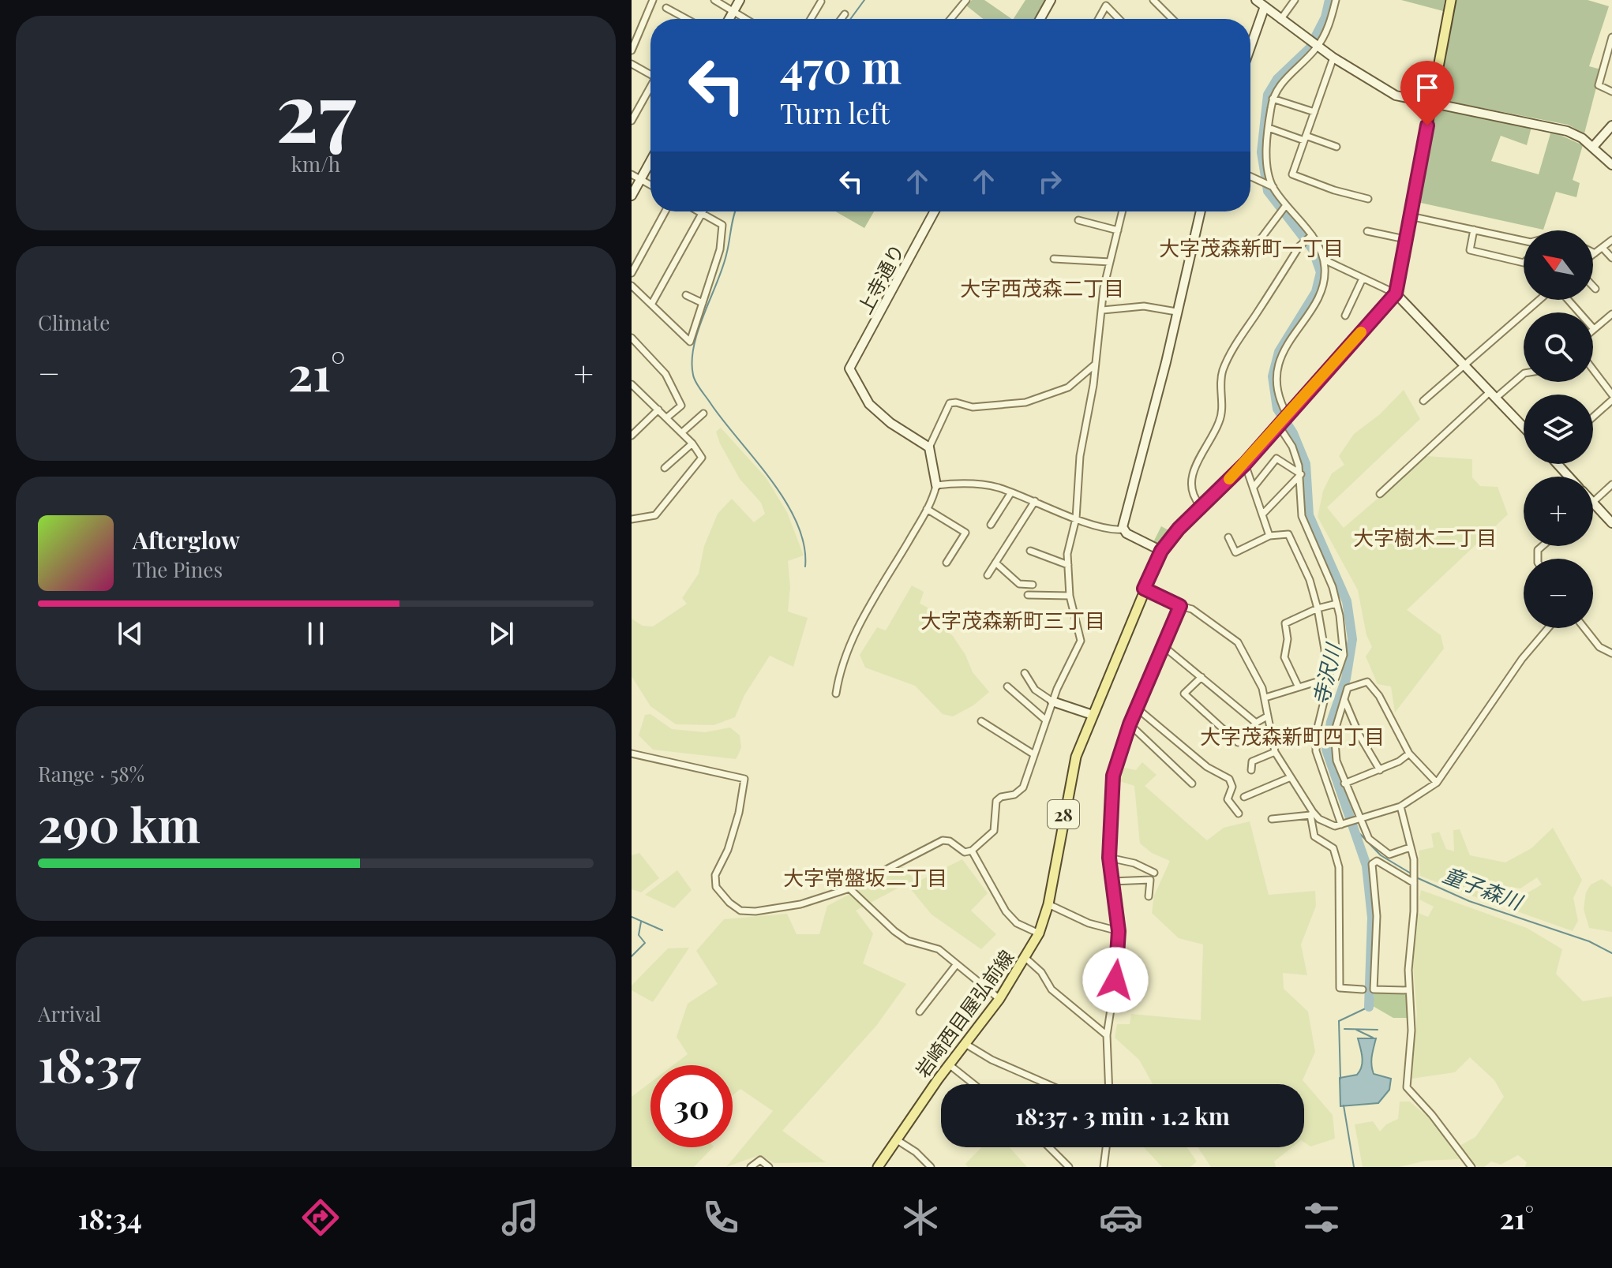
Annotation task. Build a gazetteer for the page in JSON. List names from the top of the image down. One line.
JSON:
{"streets":{"main road":["28","岩崎西目屋弘前線"],"street":["上寺通り"]},"districts":["大字茂森新町一丁目","大字西茂森二丁目","大字樹木二丁目","大字茂森新町三丁目","大字茂森新町四丁目","大字常盤坂二丁目"],"water":["寺沢川","童子森川"],"north":"top left","page":{"tile":[["27","km/h"],"Climate",["Range · 58%","290 km"],["Arrival","18:37"]],"turn":["470 m","Turn left"],"map_buttons":["+","−"],"heat":["−","21°","+"],"song":["Afterglow","The Pines"],"limit":"30","trip":"18:37 · 3 min · 1.2 km","tabs":["18:34","21°"]}}
